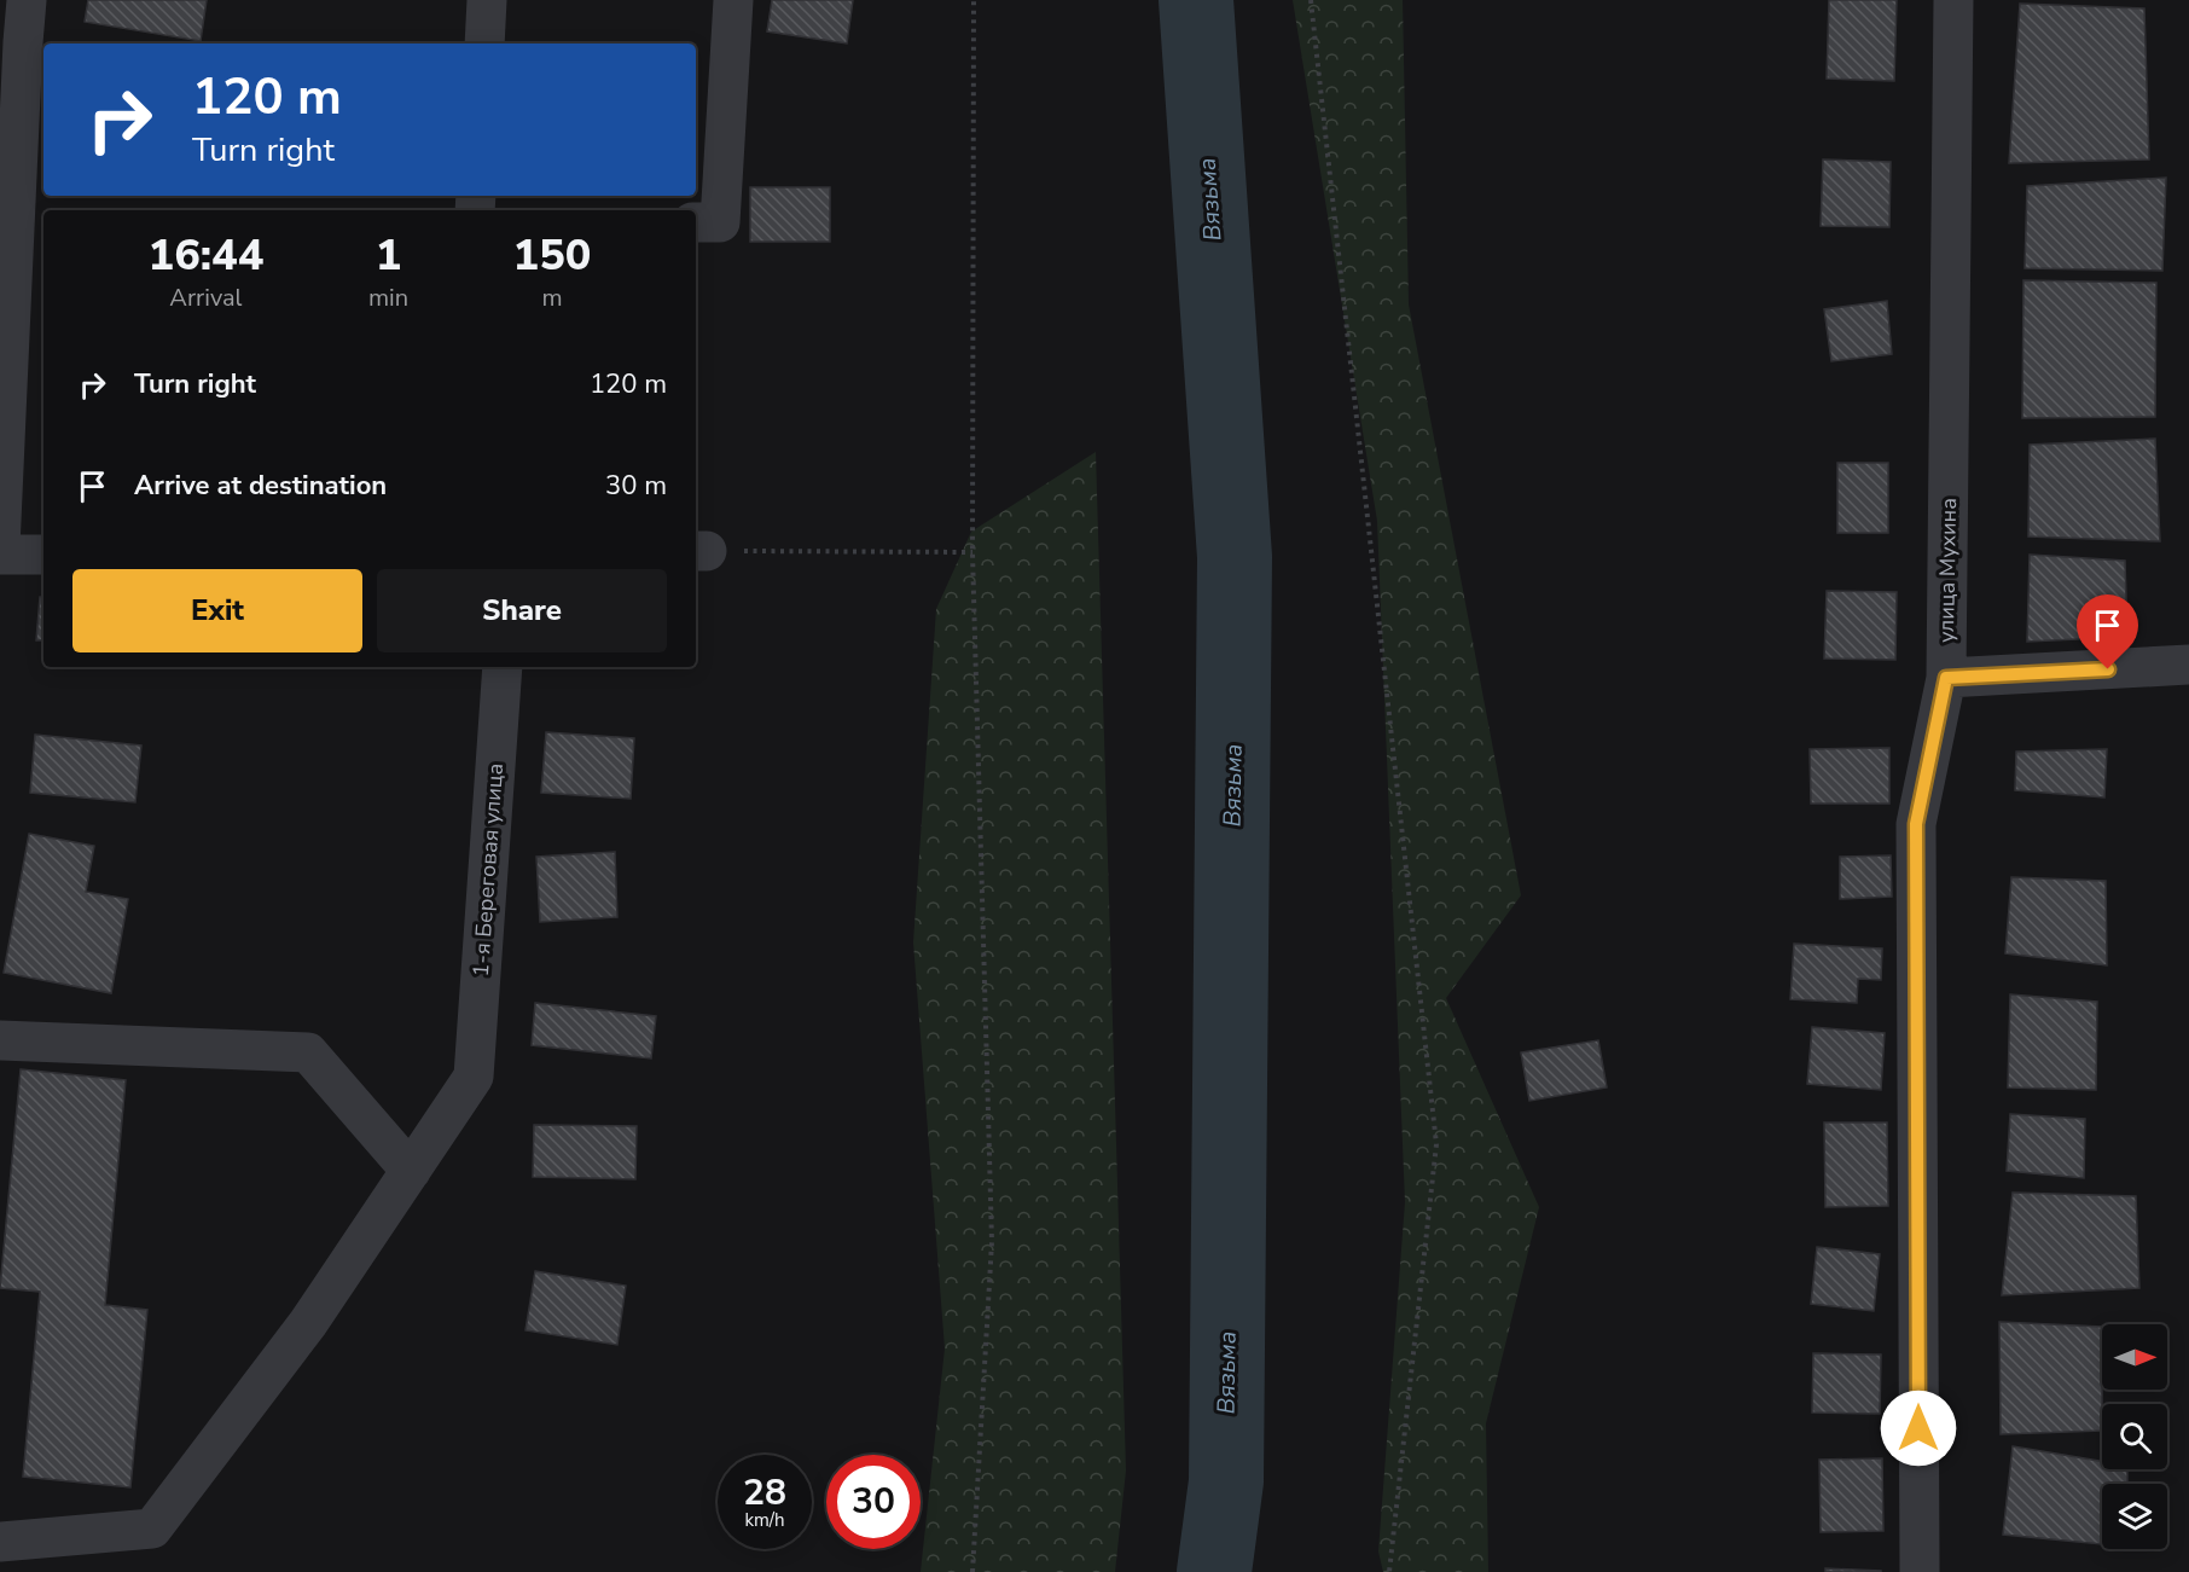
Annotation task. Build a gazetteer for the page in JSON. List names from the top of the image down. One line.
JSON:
{"streets":{"street":["улица Мухина","1-я Береговая улица"]},"water":["Вязьма"],"north":"right","page":{"turn":["120 m","Turn right"],"eta":["16:44","Arrival","1","min","150","m"],"list":[{"name":"Turn right","value":"120 m"},{"name":"Arrive at destination","value":"30 m"}],"buttons":["Exit","Share"],"speed":"28 km/h","limit":"30"}}
